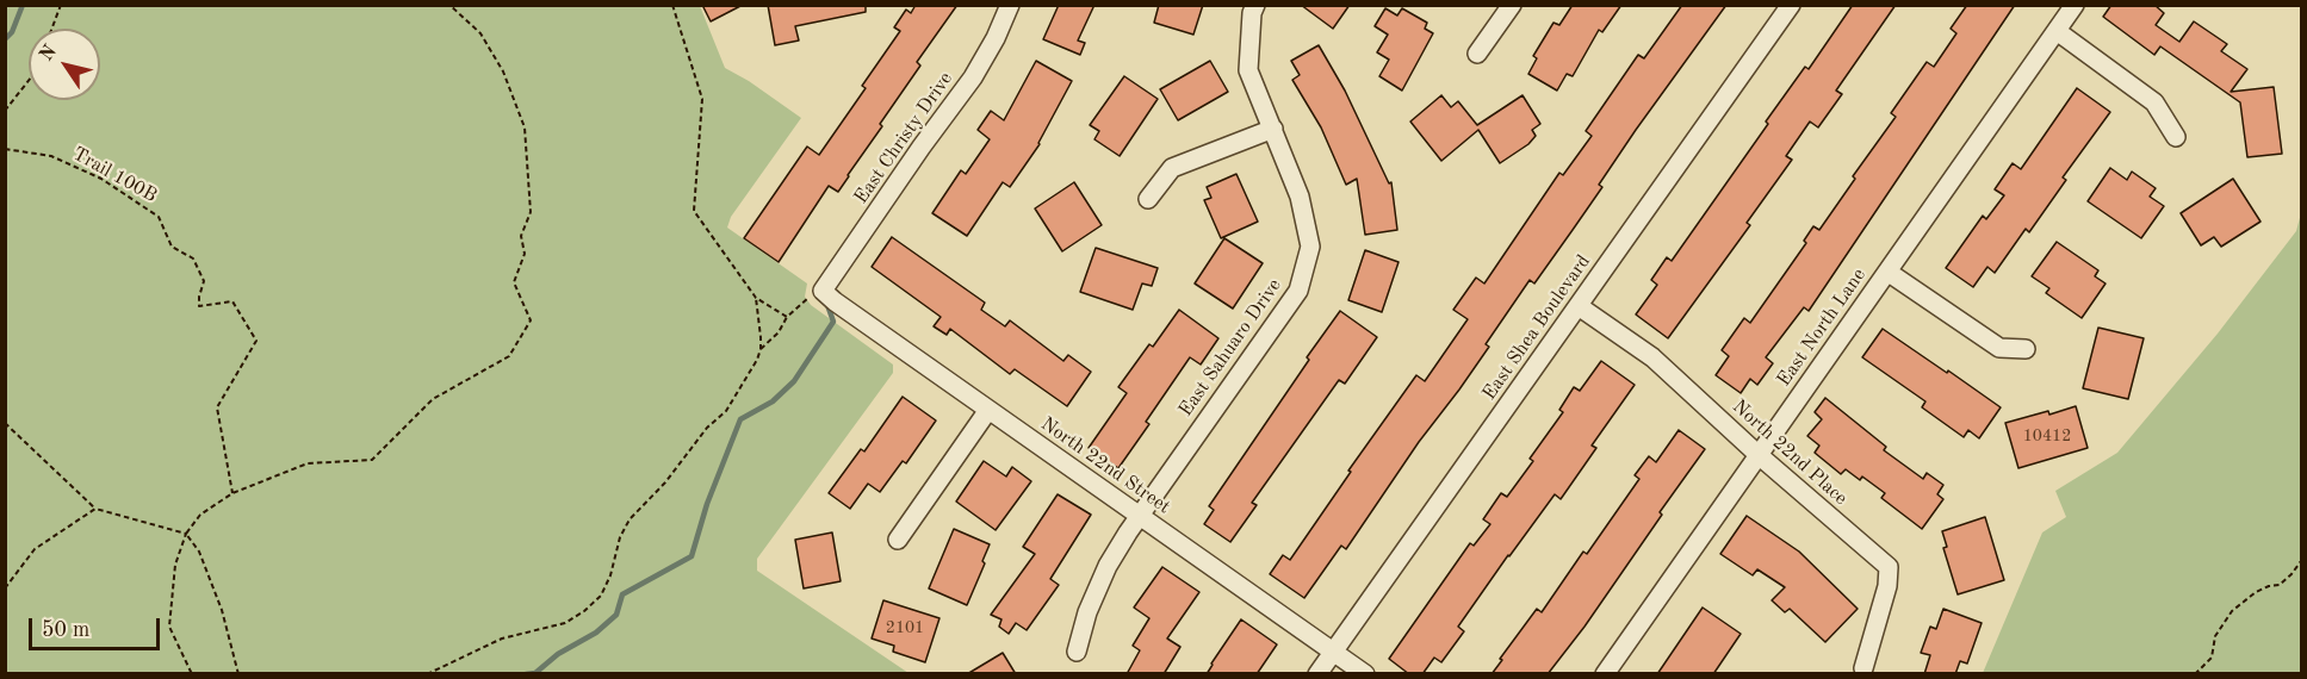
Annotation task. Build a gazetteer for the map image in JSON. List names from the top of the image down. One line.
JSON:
{"streets":{"street":["East Christy Drive","East Shea Boulevard","East North Lane","East Sahuaro Drive","North 22nd Place","North 22nd Street"],"path":["Trail 100B"]},"crossings":[["East Christy Drive","North 22nd Street"],["East Shea Boulevard","North 22nd Place"],["East Shea Boulevard","North 22nd Street"],["East North Lane","North 22nd Place"],["East Sahuaro Drive","North 22nd Street"]],"house_numbers":["10412","2101"],"scale_bar":"50 m","north":"top left"}
